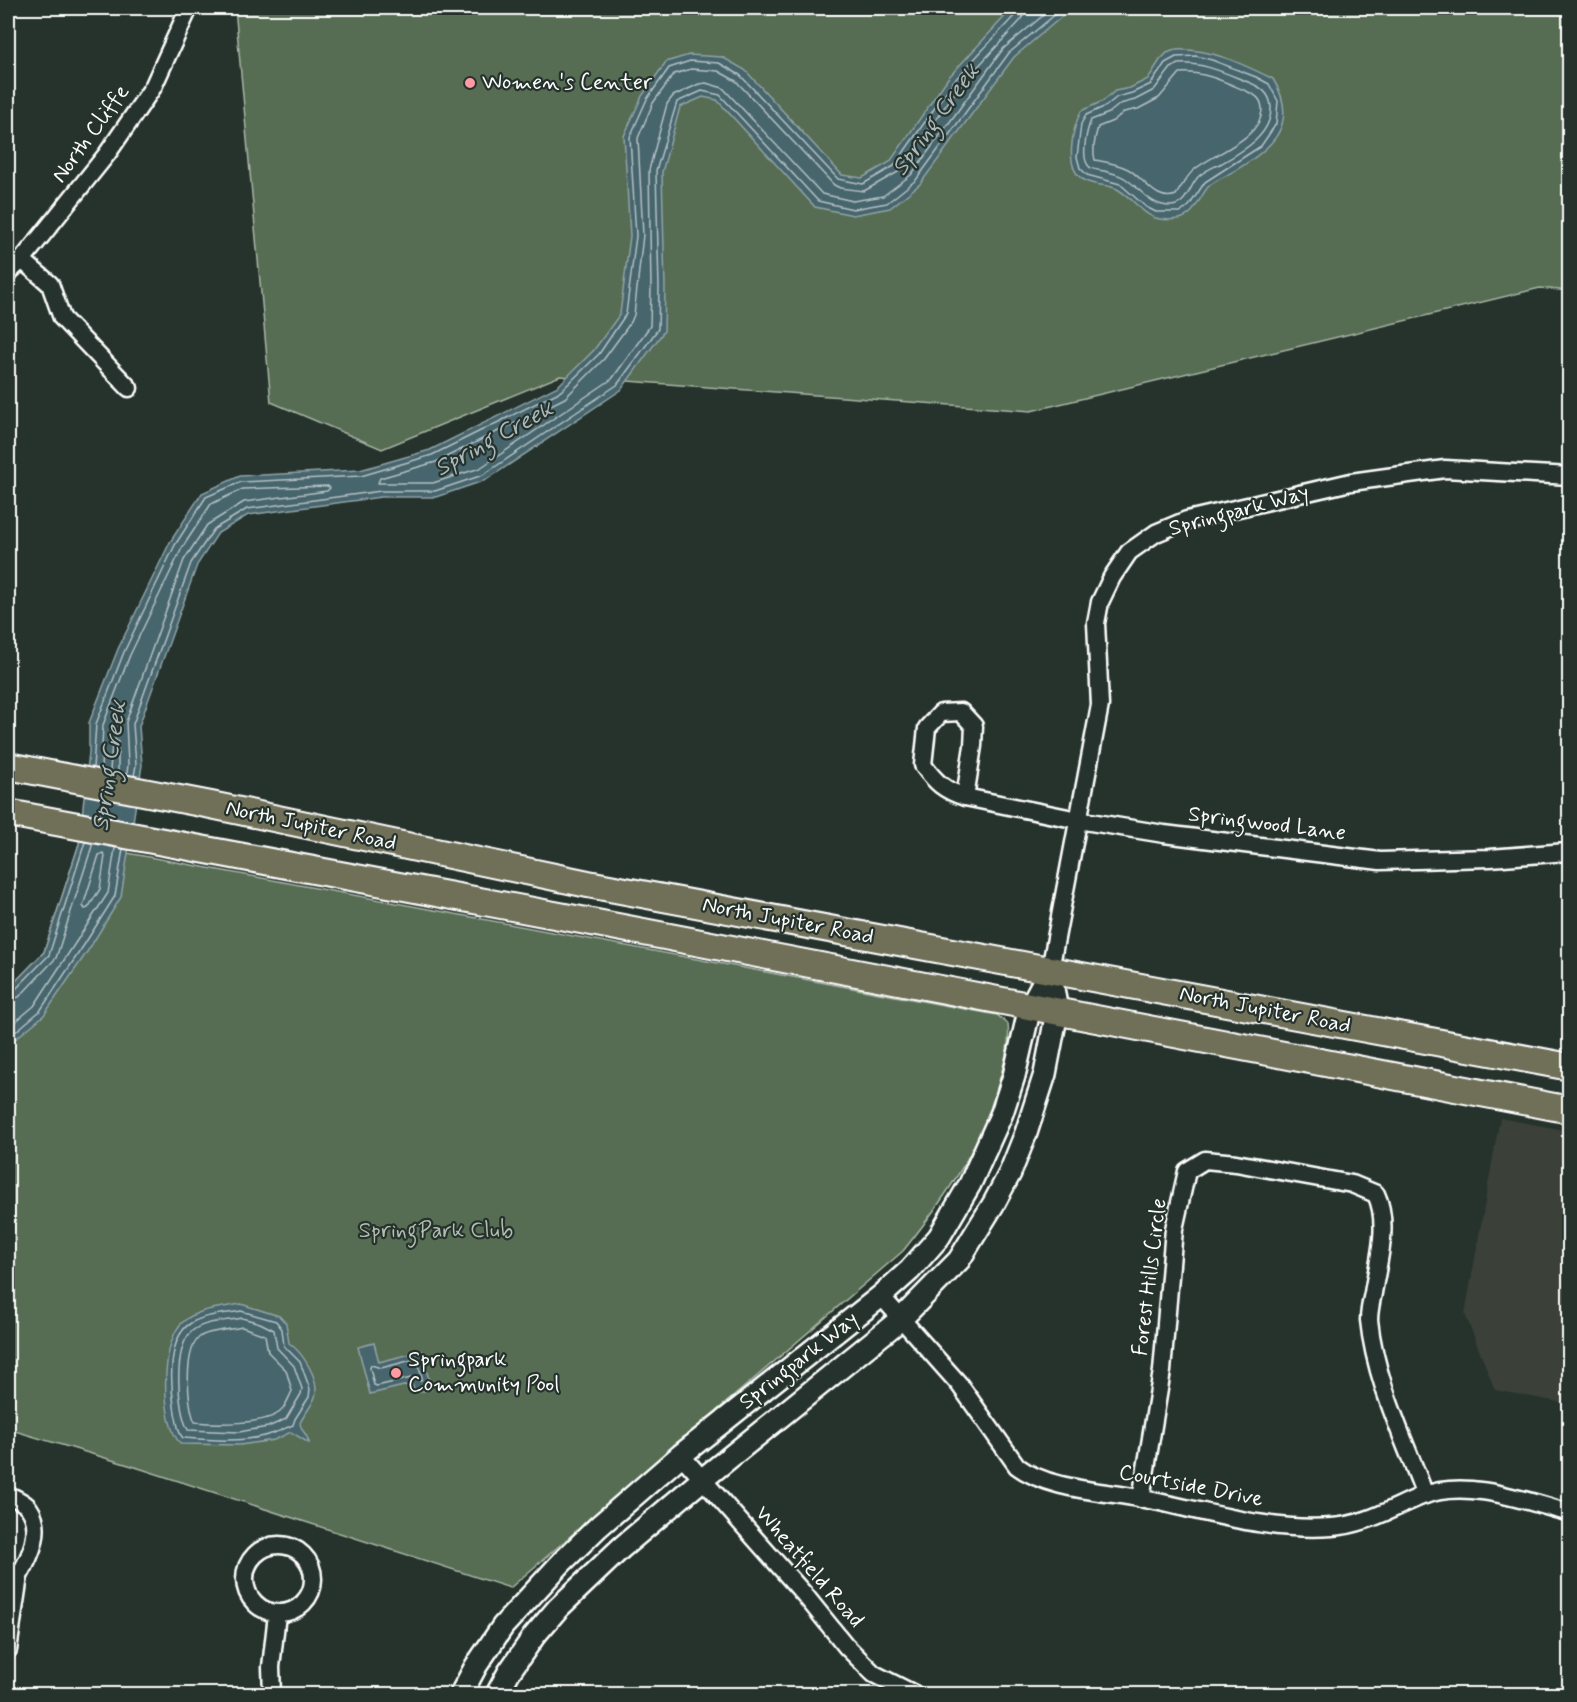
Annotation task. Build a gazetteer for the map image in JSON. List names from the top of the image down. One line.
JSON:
{"streets":{"main road":["North Jupiter Road"],"street":["North Cliffe","Springpark Way","Springwood Lane","Forest Hills Circle","Courtside Drive","Wheatfield Road"]},"crossings":[["Springpark Way","Springwood Lane"],["Springpark Way","North Jupiter Road"],["Springpark Way","Courtside Drive"],["Springpark Way","Wheatfield Road"],["Forest Hills Circle","Courtside Drive"]],"water":["Spring Creek"],"parks":["SpringPark Club"],"places":["Women's Center","Springpark Community Pool"]}
